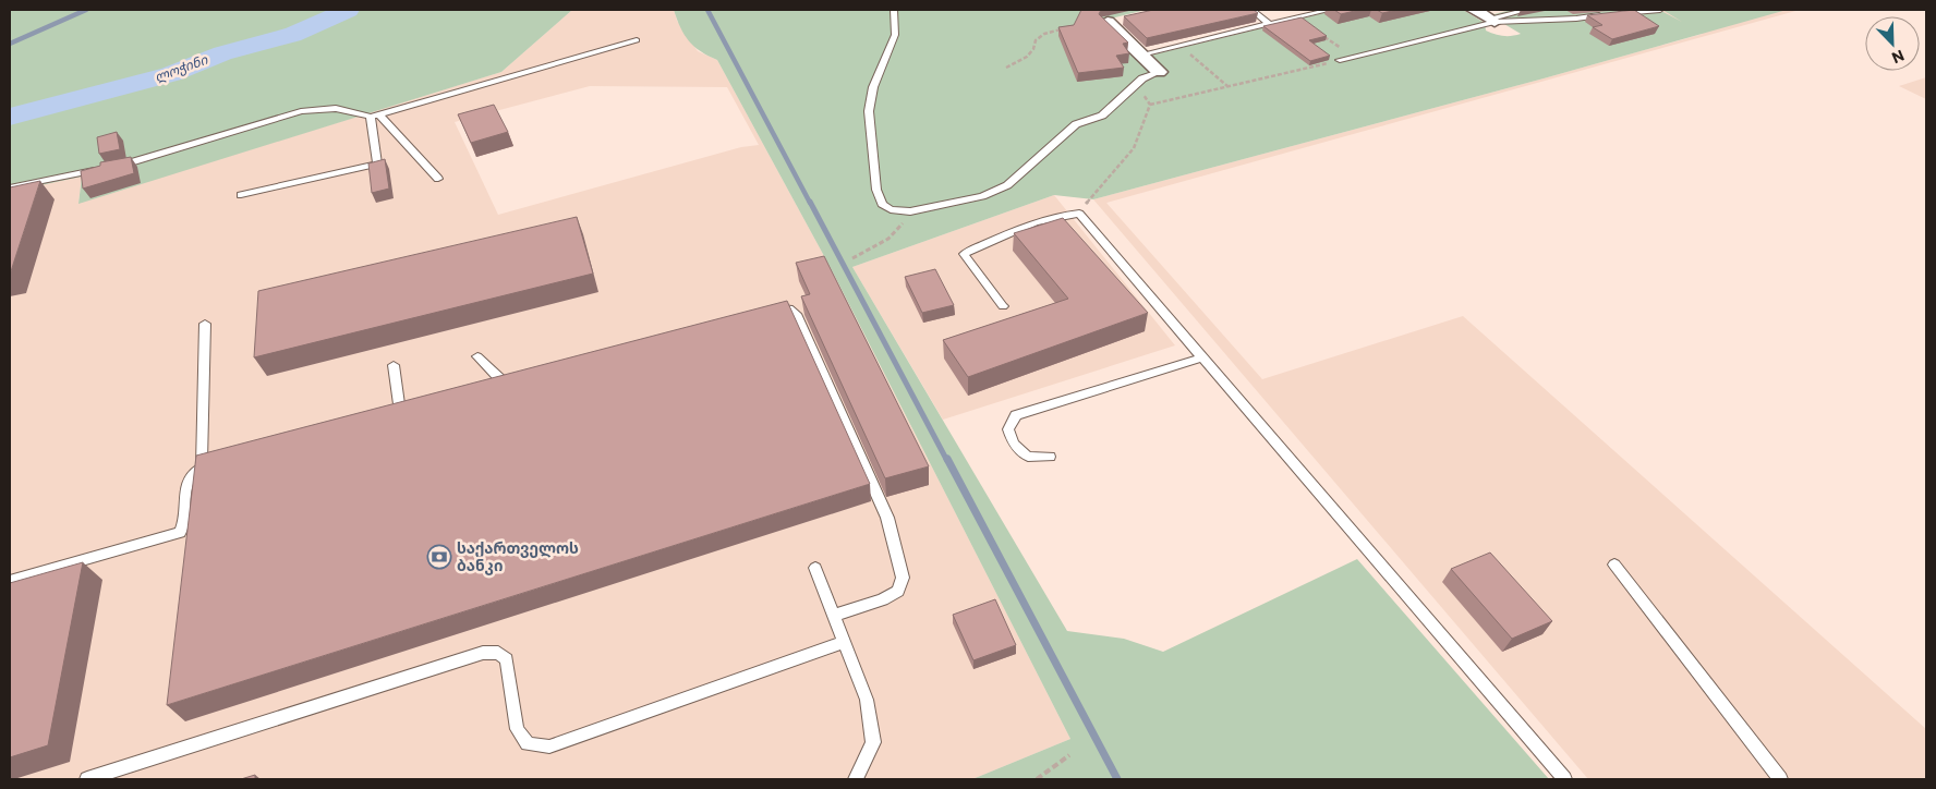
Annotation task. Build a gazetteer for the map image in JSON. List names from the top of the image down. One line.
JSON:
{"water":["ლოჭინი"],"places":{"bank":["საქართველოს ბანკი"]},"north":"bottom right"}
